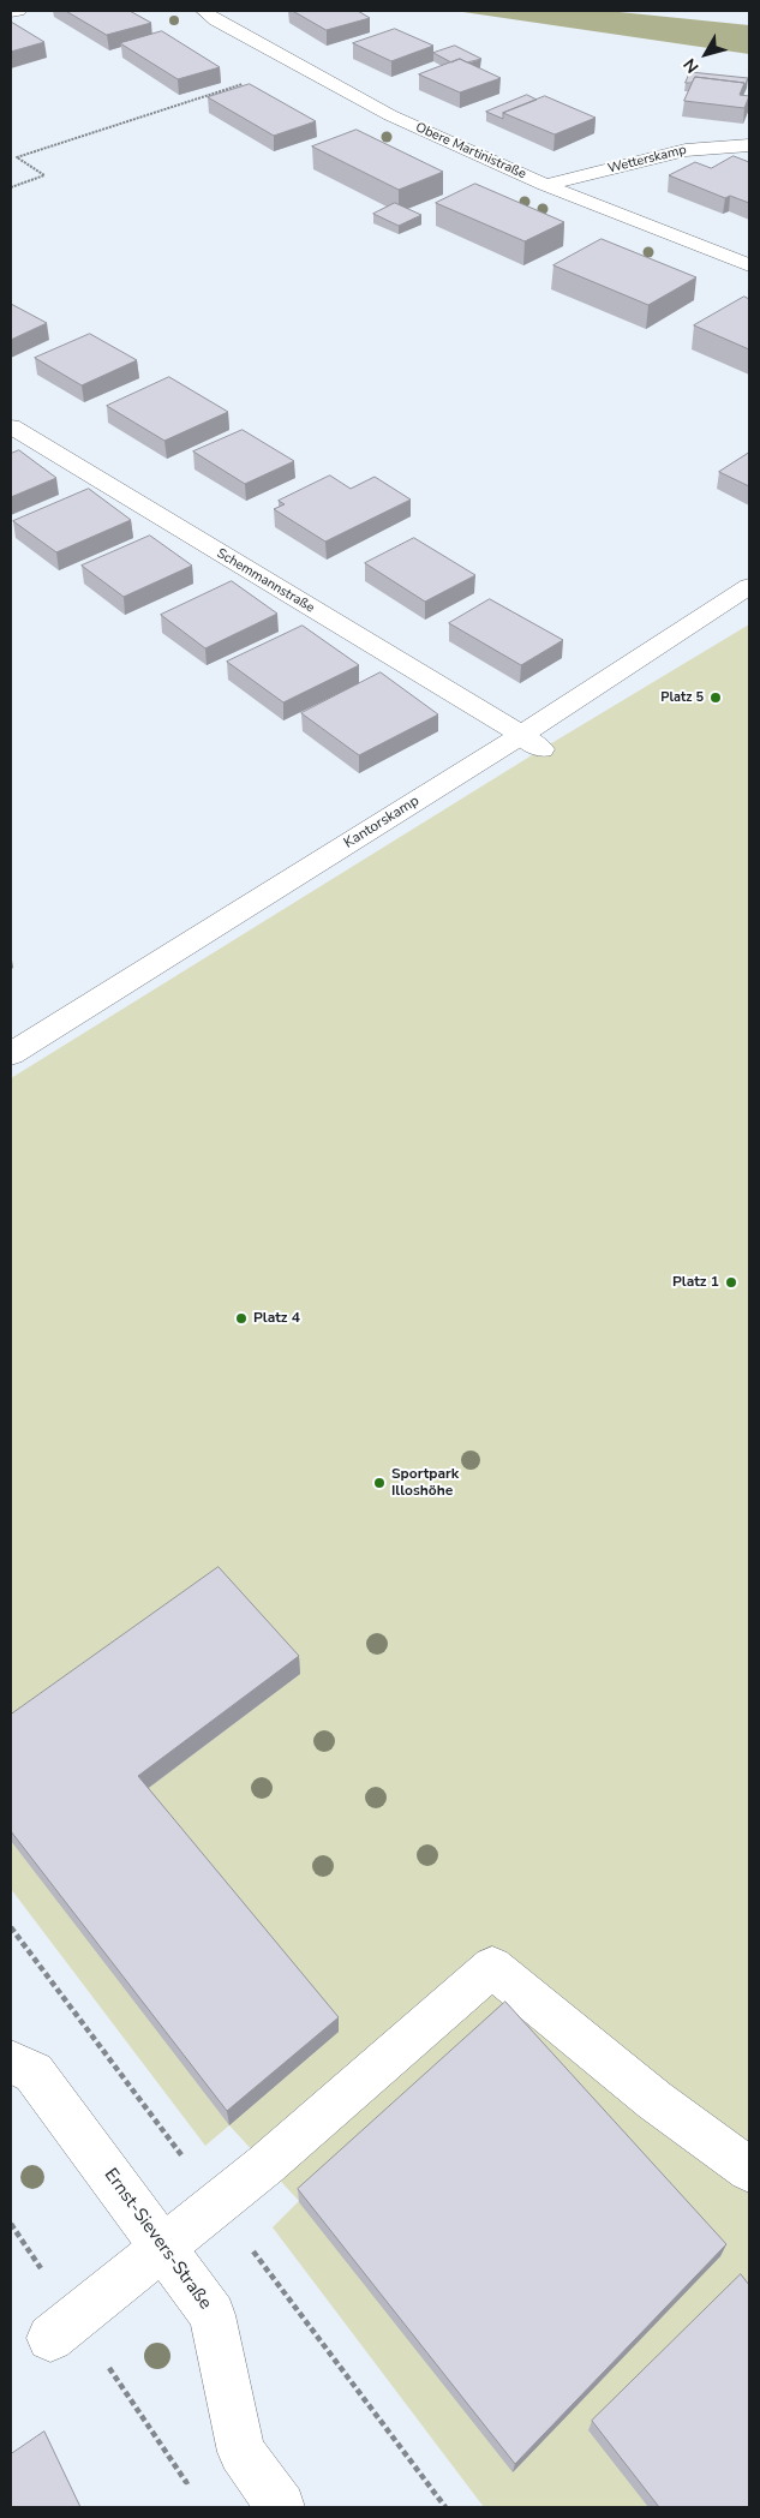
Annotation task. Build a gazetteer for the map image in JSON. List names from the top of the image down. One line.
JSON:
{"streets":{"street":["Obere Martinistraße","Wetterskamp","Schemmannstraße","Kantorskamp","Ernst-Sievers-Straße"]},"crossings":[["Obere Martinistraße","Wetterskamp"],["Schemmannstraße","Kantorskamp"]],"places":["Platz 5","Platz 1","Platz 4","Sportpark Illoshöhe"],"north":"bottom left"}
